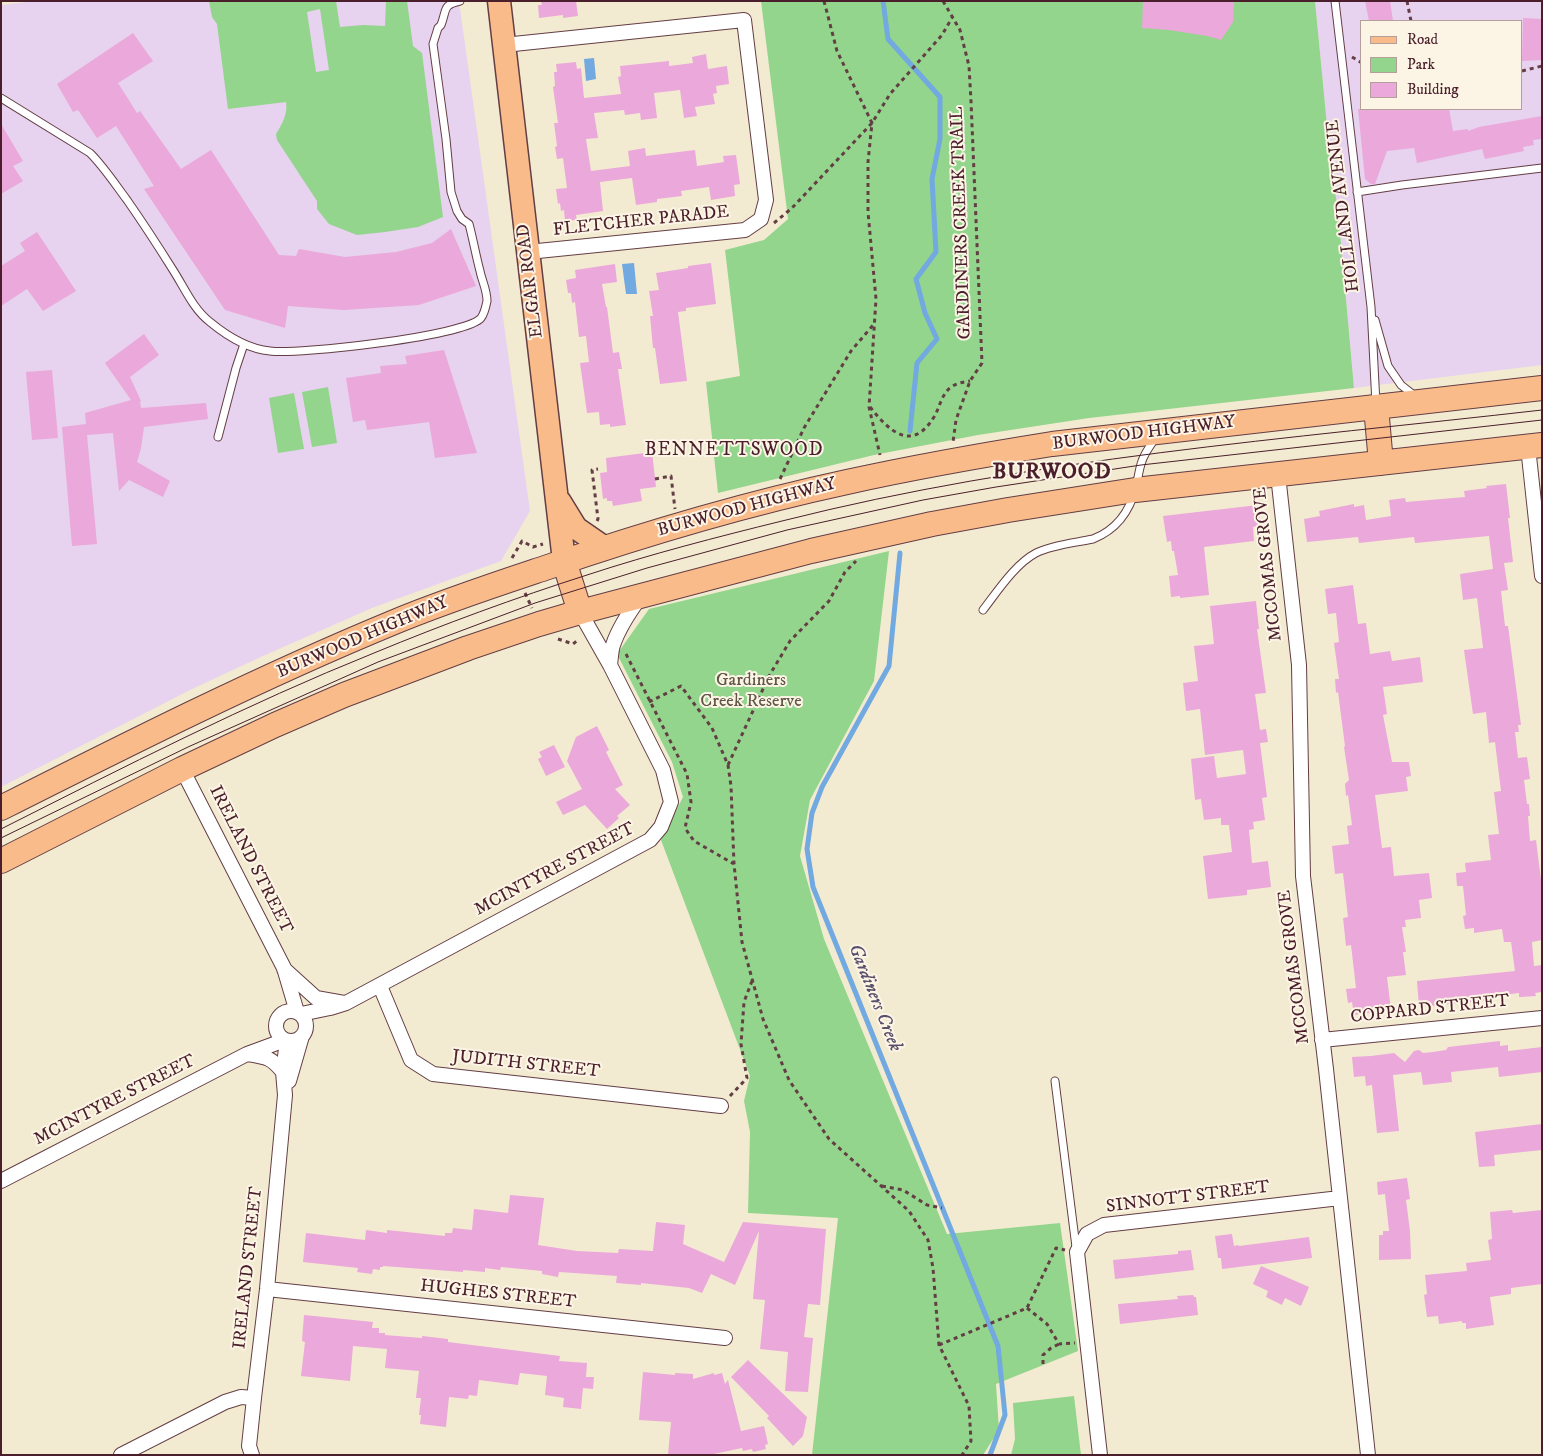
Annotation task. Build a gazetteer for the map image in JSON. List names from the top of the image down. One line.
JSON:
{"streets":{"highway":["BURWOOD HIGHWAY"],"main road":["ELGAR ROAD"],"street":["FLETCHER PARADE","MCCOMAS GROVE","IRELAND STREET","MCINTYRE STREET","COPPARD STREET","JUDITH STREET","SINNOTT STREET","HUGHES STREET"],"lane":["HOLLAND AVENUE"],"path":["GARDINERS CREEK TRAIL"]},"crossings":[["HOLLAND AVENUE","BURWOOD HIGHWAY"],["FLETCHER PARADE","ELGAR ROAD"],["ELGAR ROAD","BURWOOD HIGHWAY"],["MCCOMAS GROVE","COPPARD STREET"],["MCCOMAS GROVE","SINNOTT STREET"],["IRELAND STREET","MCINTYRE STREET"],["IRELAND STREET","HUGHES STREET"],["MCINTYRE STREET","JUDITH STREET"]],"districts":["BENNETTSWOOD","BURWOOD"],"water":["Gardiners Creek"],"parks":["Gardiners Creek Reserve"],"legend":["Road","Park","Building"]}
